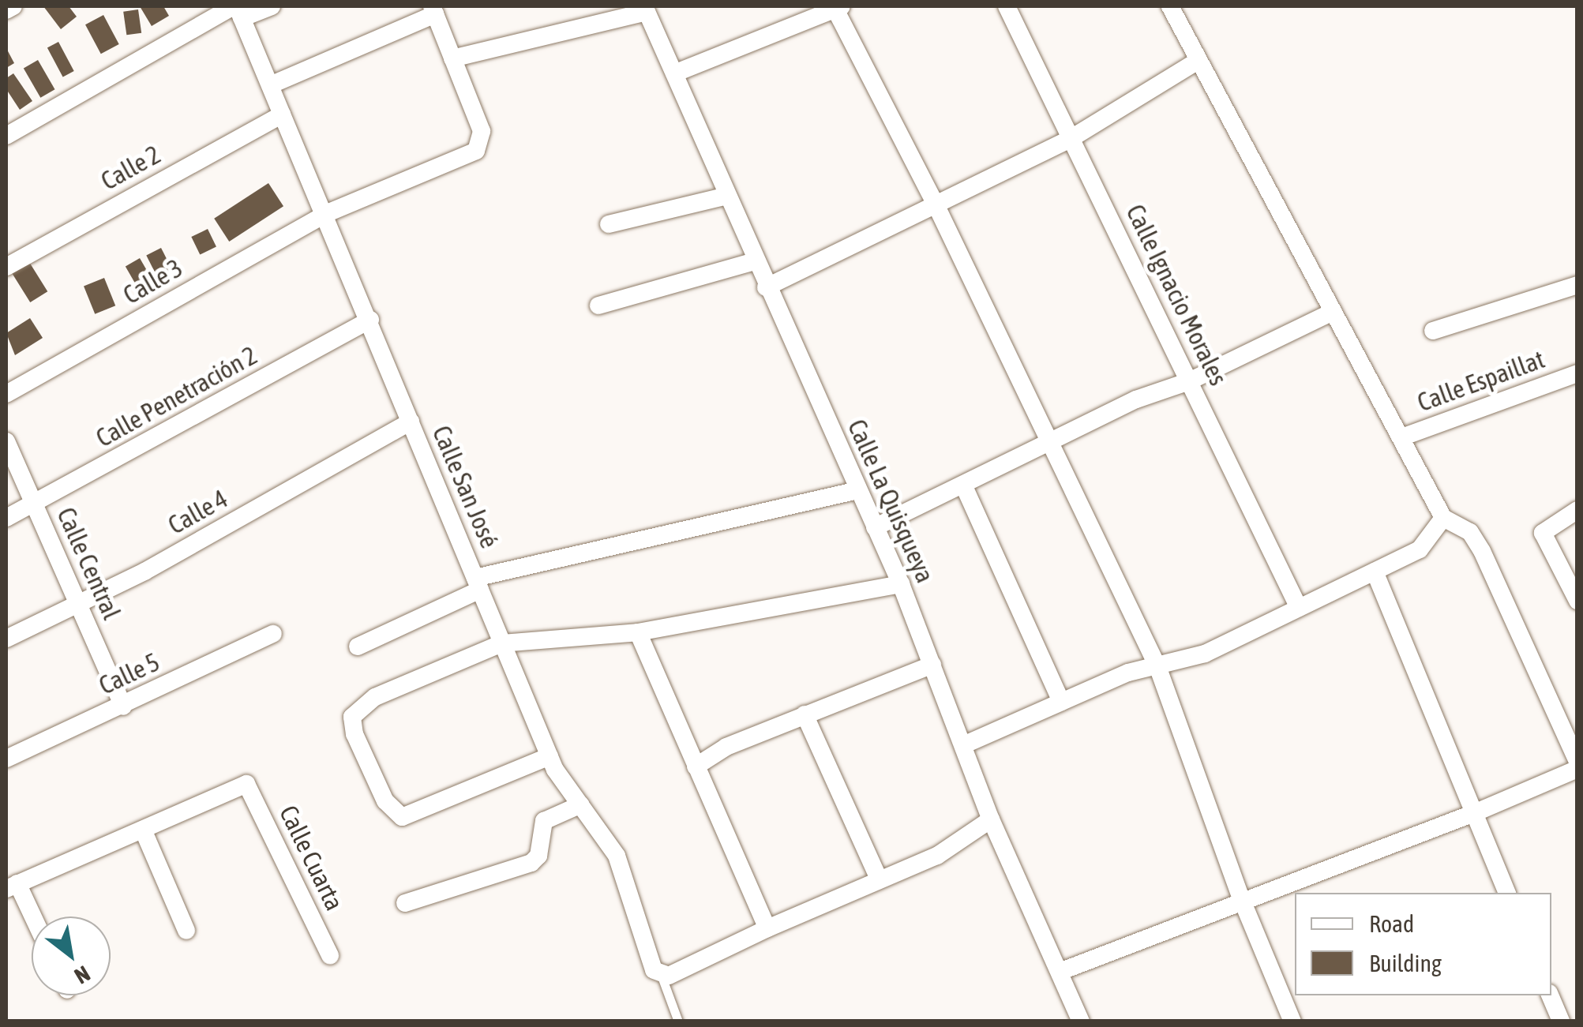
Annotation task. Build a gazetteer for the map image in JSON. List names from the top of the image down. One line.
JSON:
{"streets":{"street":["Calle 2","Calle 3","Calle Ignacio Morales","Calle Espaillat","Calle Penetración 2","Calle San José","Calle La Quisqueya","Calle 4","Calle Central","Calle 5","Calle Cuarta"]},"crossings":[["Calle 2","Calle San José"],["Calle 3","Calle San José"],["Calle Penetración 2","Calle San José"],["Calle Penetración 2","Calle Central"],["Calle San José","Calle 4"],["Calle 4","Calle Central"],["Calle Central","Calle 5"]],"legend":["Road","Building"],"north":"bottom right"}
